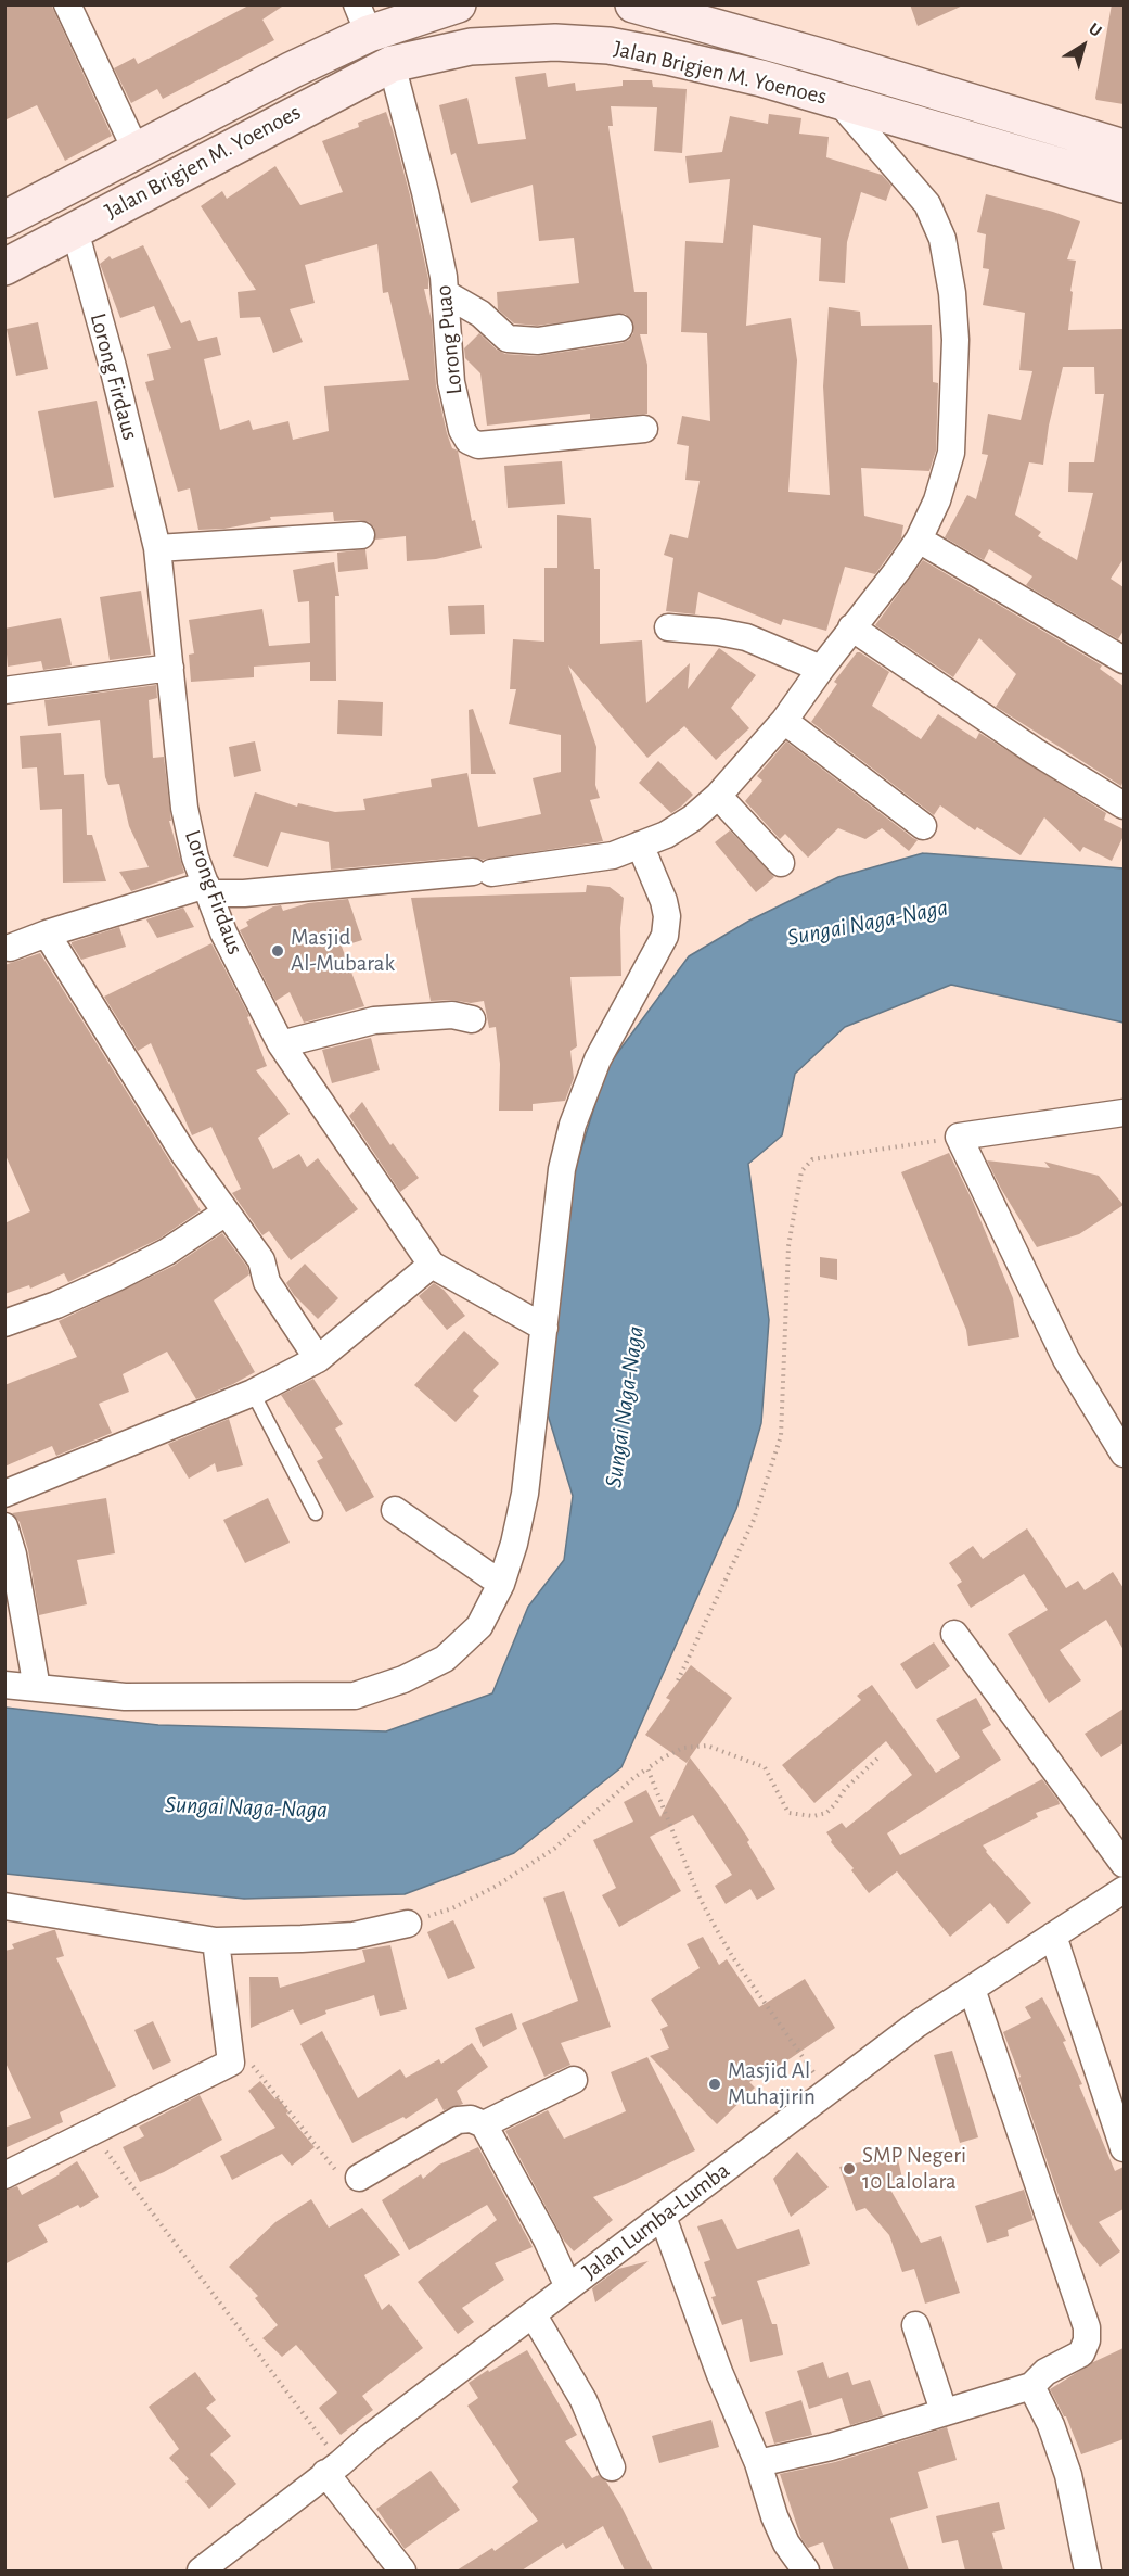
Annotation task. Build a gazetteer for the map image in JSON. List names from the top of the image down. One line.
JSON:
{"streets":{"main road":["Jalan Brigjen M. Yoenoes"],"street":["Lorong Puao","Lorong Firdaus","Jalan Lumba-Lumba"]},"crossings":[["Jalan Brigjen M. Yoenoes","Lorong Puao"],["Jalan Brigjen M. Yoenoes","Lorong Firdaus"]],"water":["Sungai Naga-Naga"],"places":["Masjid Al-Mubarak","Masjid Al Muhajirin","SMP Negeri 10 Lalolara"],"north":"top right"}
